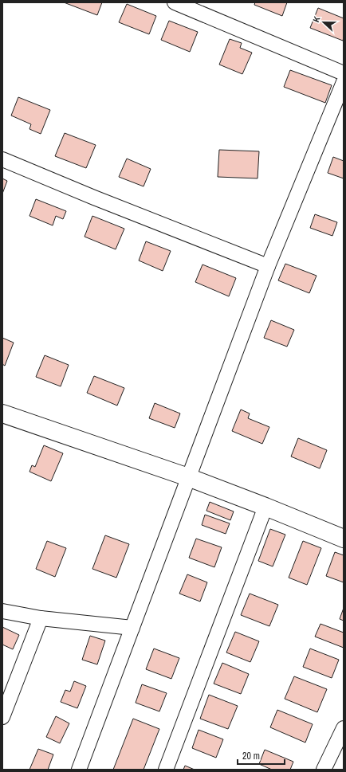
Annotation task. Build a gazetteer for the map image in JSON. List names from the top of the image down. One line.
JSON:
{"scale_bar":"20 m","north":"left"}
